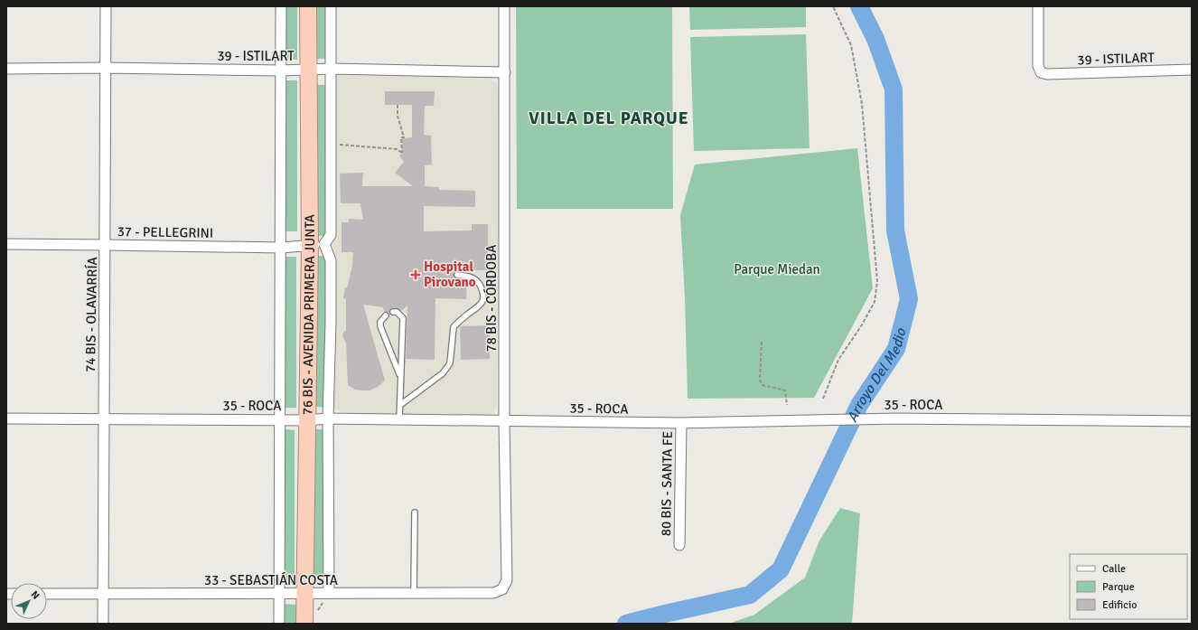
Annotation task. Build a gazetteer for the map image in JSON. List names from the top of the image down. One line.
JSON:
{"streets":{"highway":["76 BIS - AVENIDA PRIMERA JUNTA"],"street":["39 - ISTILART","37 - PELLEGRINI","78 BIS - CÓRDOBA","74 BIS - OLAVARRÍA","35 - ROCA","80 BIS - SANTA FE","33 - SEBASTIÁN COSTA"]},"crossings":[["39 - ISTILART","78 BIS - CÓRDOBA"],["39 - ISTILART","74 BIS - OLAVARRÍA"],["39 - ISTILART","76 BIS - AVENIDA PRIMERA JUNTA"],["37 - PELLEGRINI","74 BIS - OLAVARRÍA"],["37 - PELLEGRINI","76 BIS - AVENIDA PRIMERA JUNTA"],["78 BIS - CÓRDOBA","35 - ROCA"],["78 BIS - CÓRDOBA","33 - SEBASTIÁN COSTA"],["74 BIS - OLAVARRÍA","35 - ROCA"],["74 BIS - OLAVARRÍA","33 - SEBASTIÁN COSTA"],["76 BIS - AVENIDA PRIMERA JUNTA","35 - ROCA"],["76 BIS - AVENIDA PRIMERA JUNTA","33 - SEBASTIÁN COSTA"],["35 - ROCA","80 BIS - SANTA FE"]],"districts":["VILLA DEL PARQUE"],"water":["Arroyo Del Medio"],"parks":["Parque Miedan"],"places":{"health":["Hospital Pirovano"]},"legend":["Calle","Parque","Edificio"],"north":"top right"}
